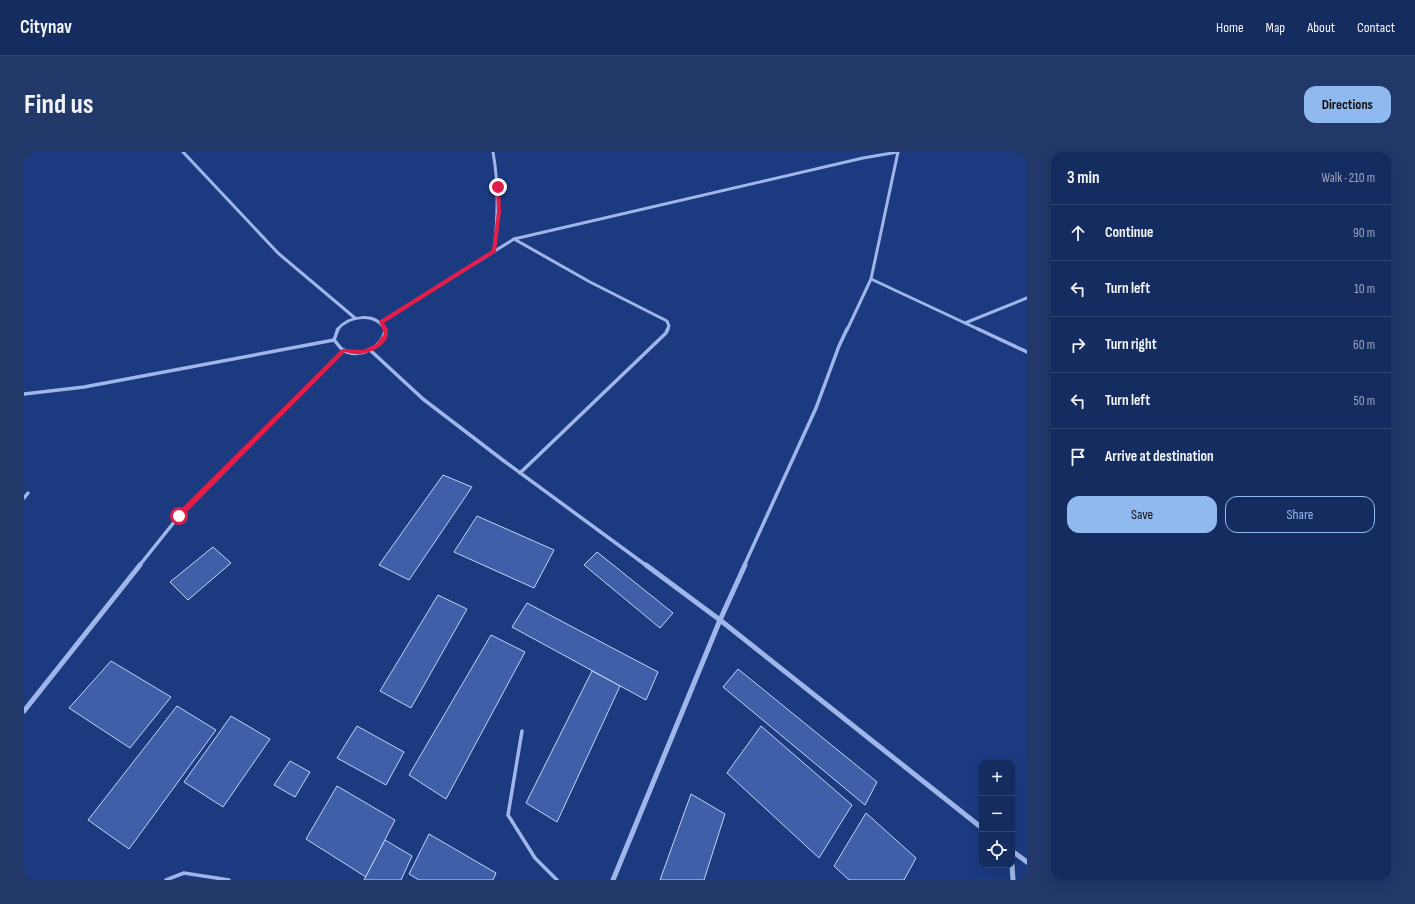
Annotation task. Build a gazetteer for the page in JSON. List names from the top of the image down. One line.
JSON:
{"page":{"header":"Citynav","nav":["Home","Map","About","Contact"],"buttons":["Directions",["Save","Share"]],"title":"Find us","heading":["3 min","Walk · 210 m"],"list":[["Continue","90 m"],["Turn left","10 m"],["Turn right","60 m"],["Turn left","50 m"],"Arrive at destination"],"map_buttons":["+","−"]}}
